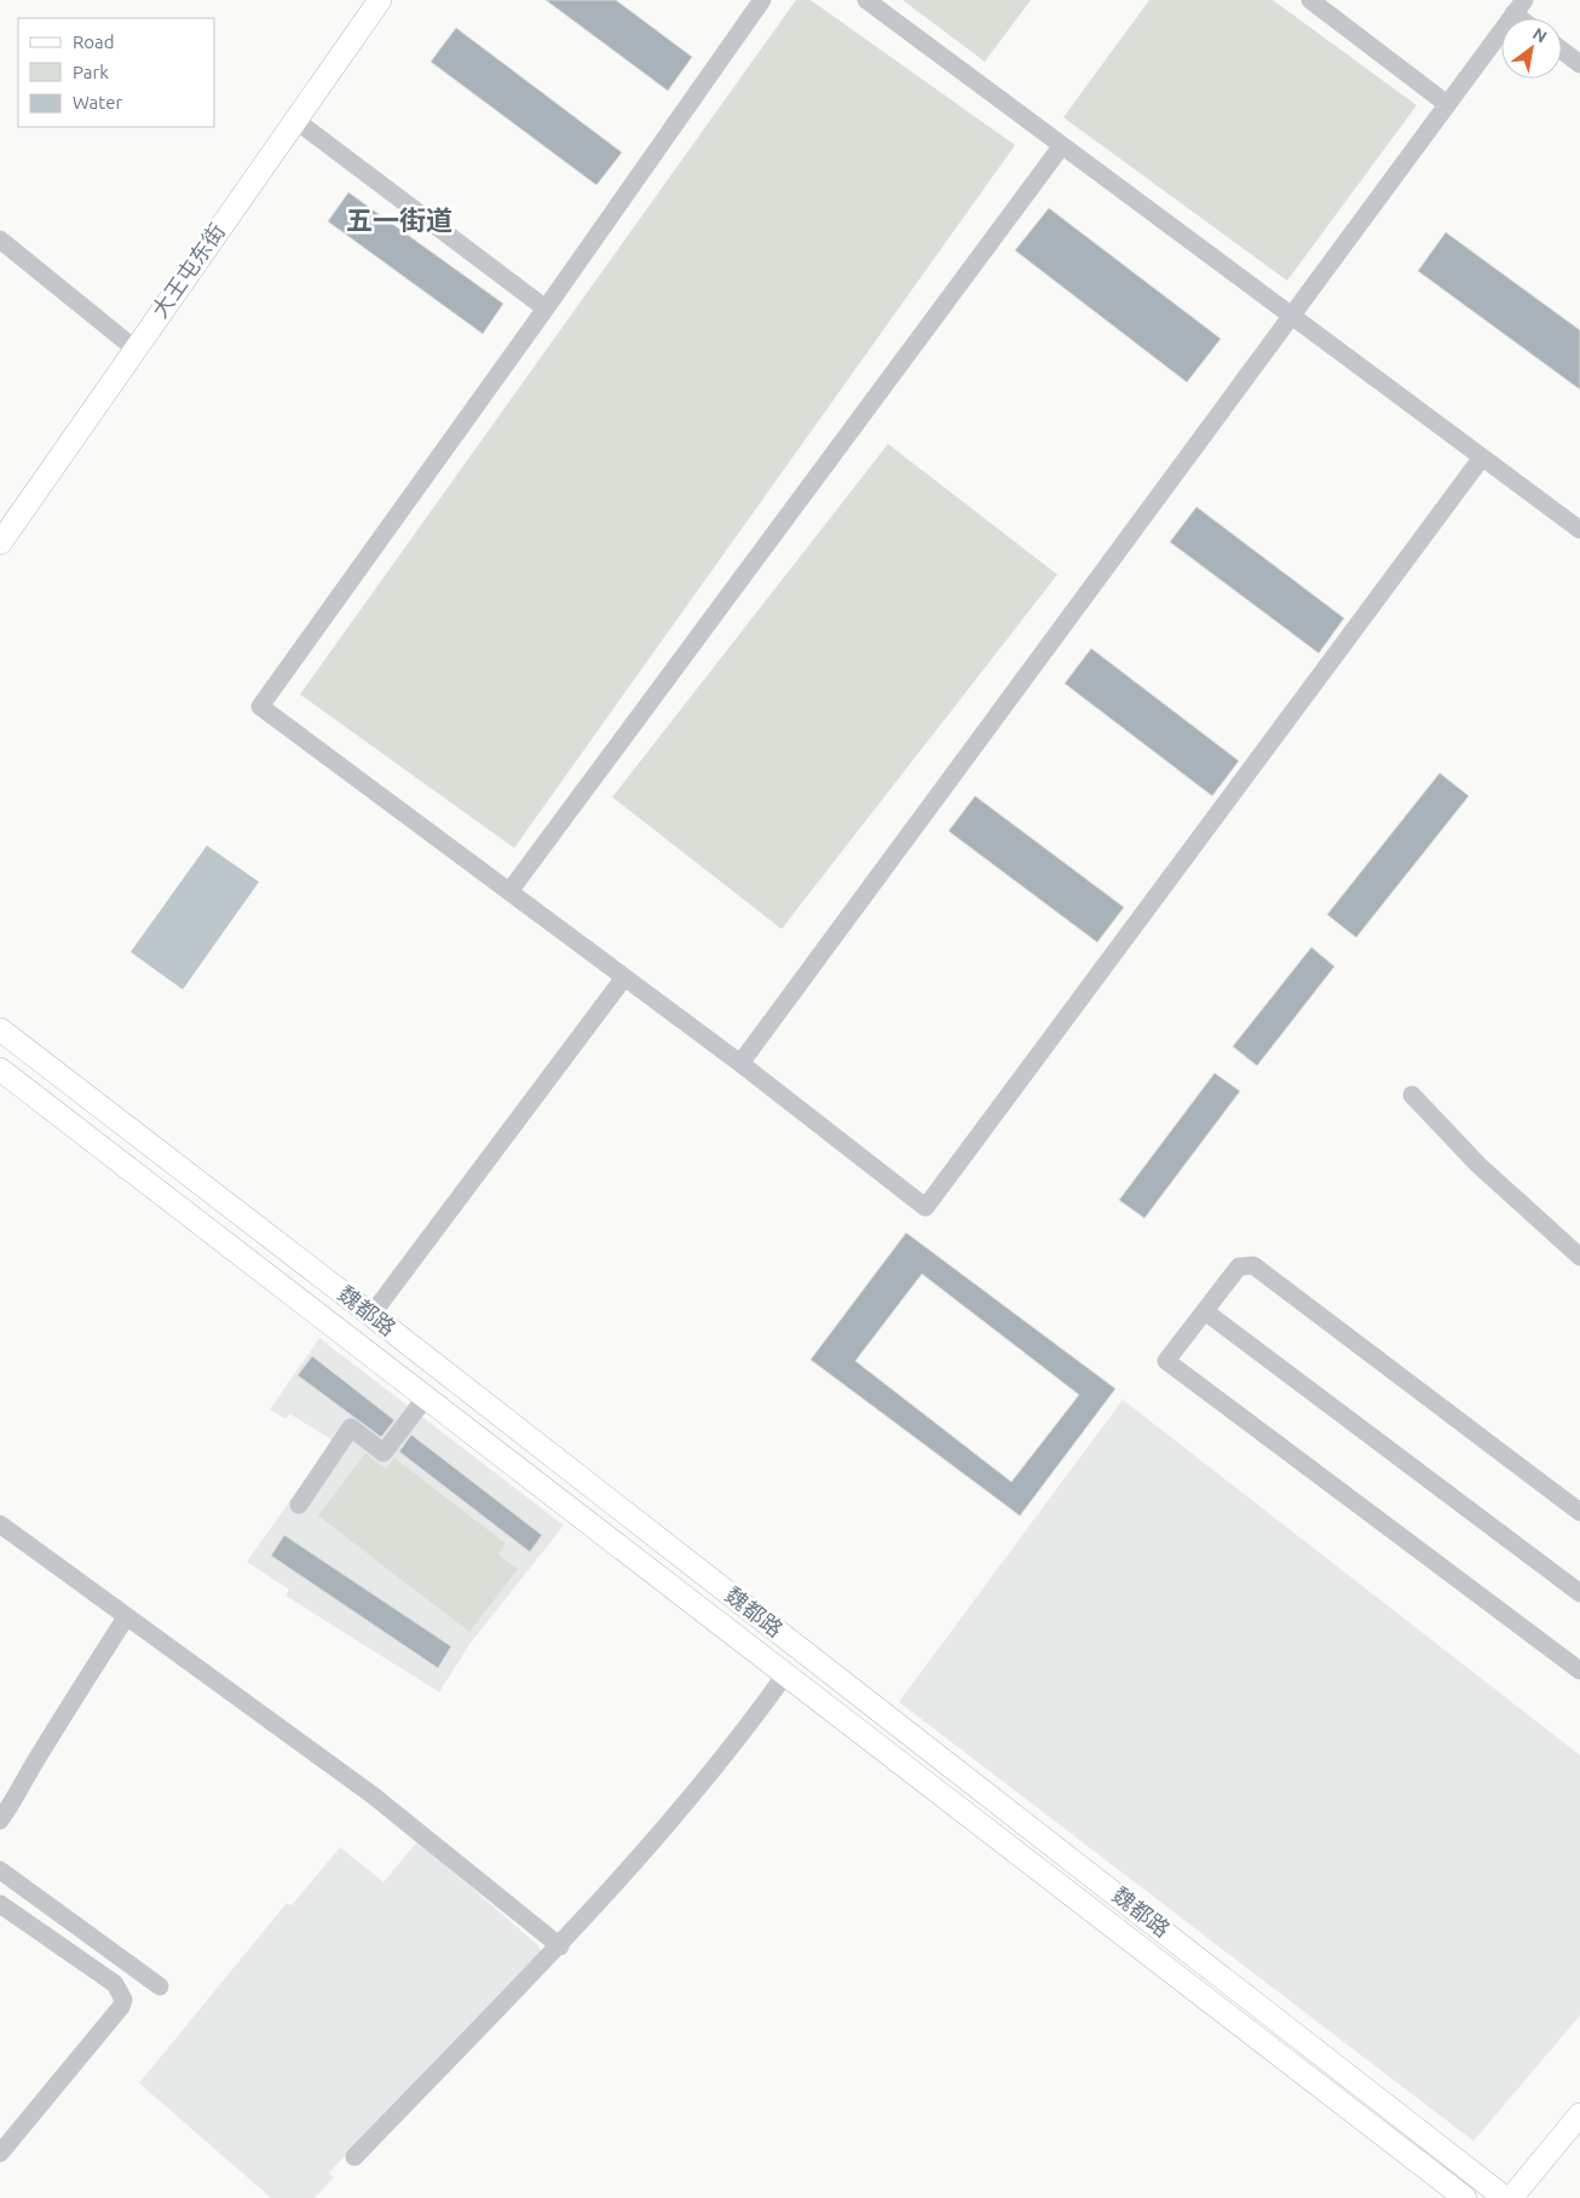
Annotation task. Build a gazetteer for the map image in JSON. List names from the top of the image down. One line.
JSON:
{"streets":{"main road":["大王屯东街","魏都路"]},"districts":["五一街道"],"legend":["Road","Park","Water"],"north":"top right"}
